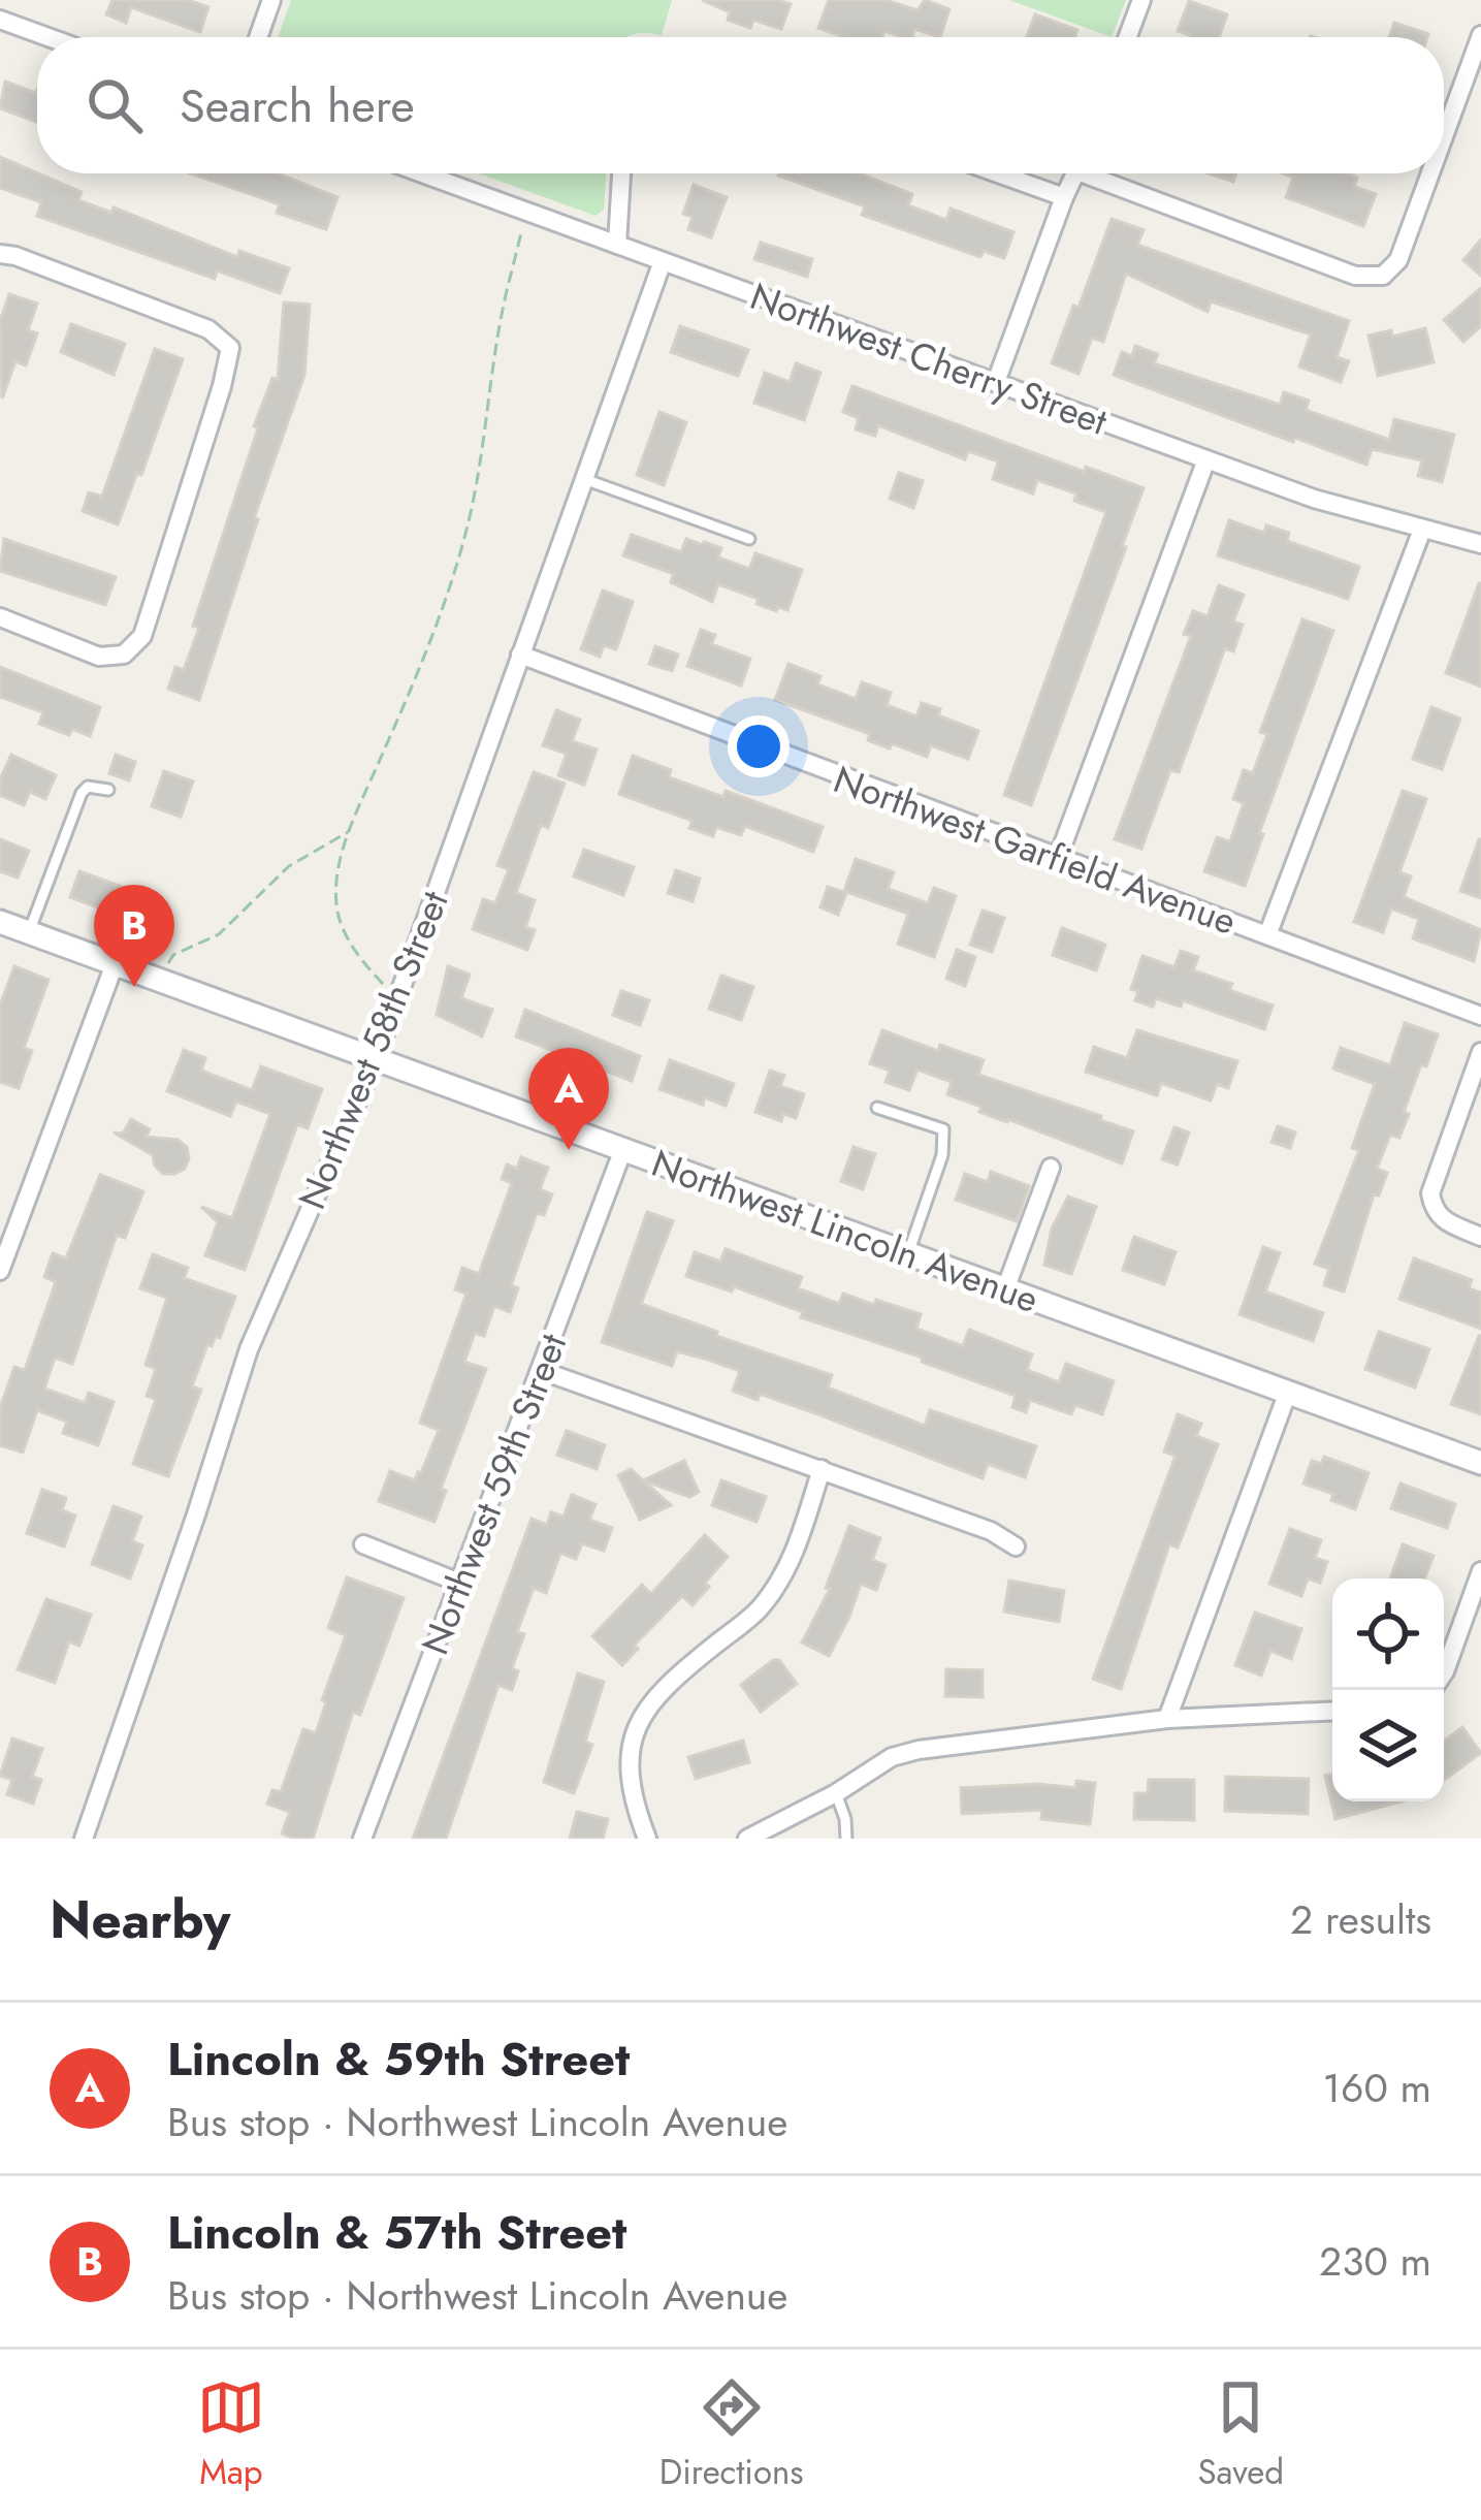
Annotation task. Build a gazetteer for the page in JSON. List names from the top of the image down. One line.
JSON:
{"streets":{"street":["Northwest Cherry Street","Northwest Garfield Avenue","Northwest 58th Street","Northwest Lincoln Avenue","Northwest 59th Street"]},"crossings":[["Northwest Cherry Street","Northwest 58th Street"],["Northwest Garfield Avenue","Northwest 58th Street"],["Northwest 58th Street","Northwest Lincoln Avenue"],["Northwest Lincoln Avenue","Northwest 59th Street"]],"page":{"search":"Search here","pins":["B","A"],"heading":["Nearby","2 results"],"list":[{"mark":"A","name":"Lincoln & 59th Street","note":"Bus stop · Northwest Lincoln Avenue","value":"160 m"},{"mark":"B","name":"Lincoln & 57th Street","note":"Bus stop · Northwest Lincoln Avenue","value":"230 m"}],"nav":["Map","Directions","Saved"]}}
